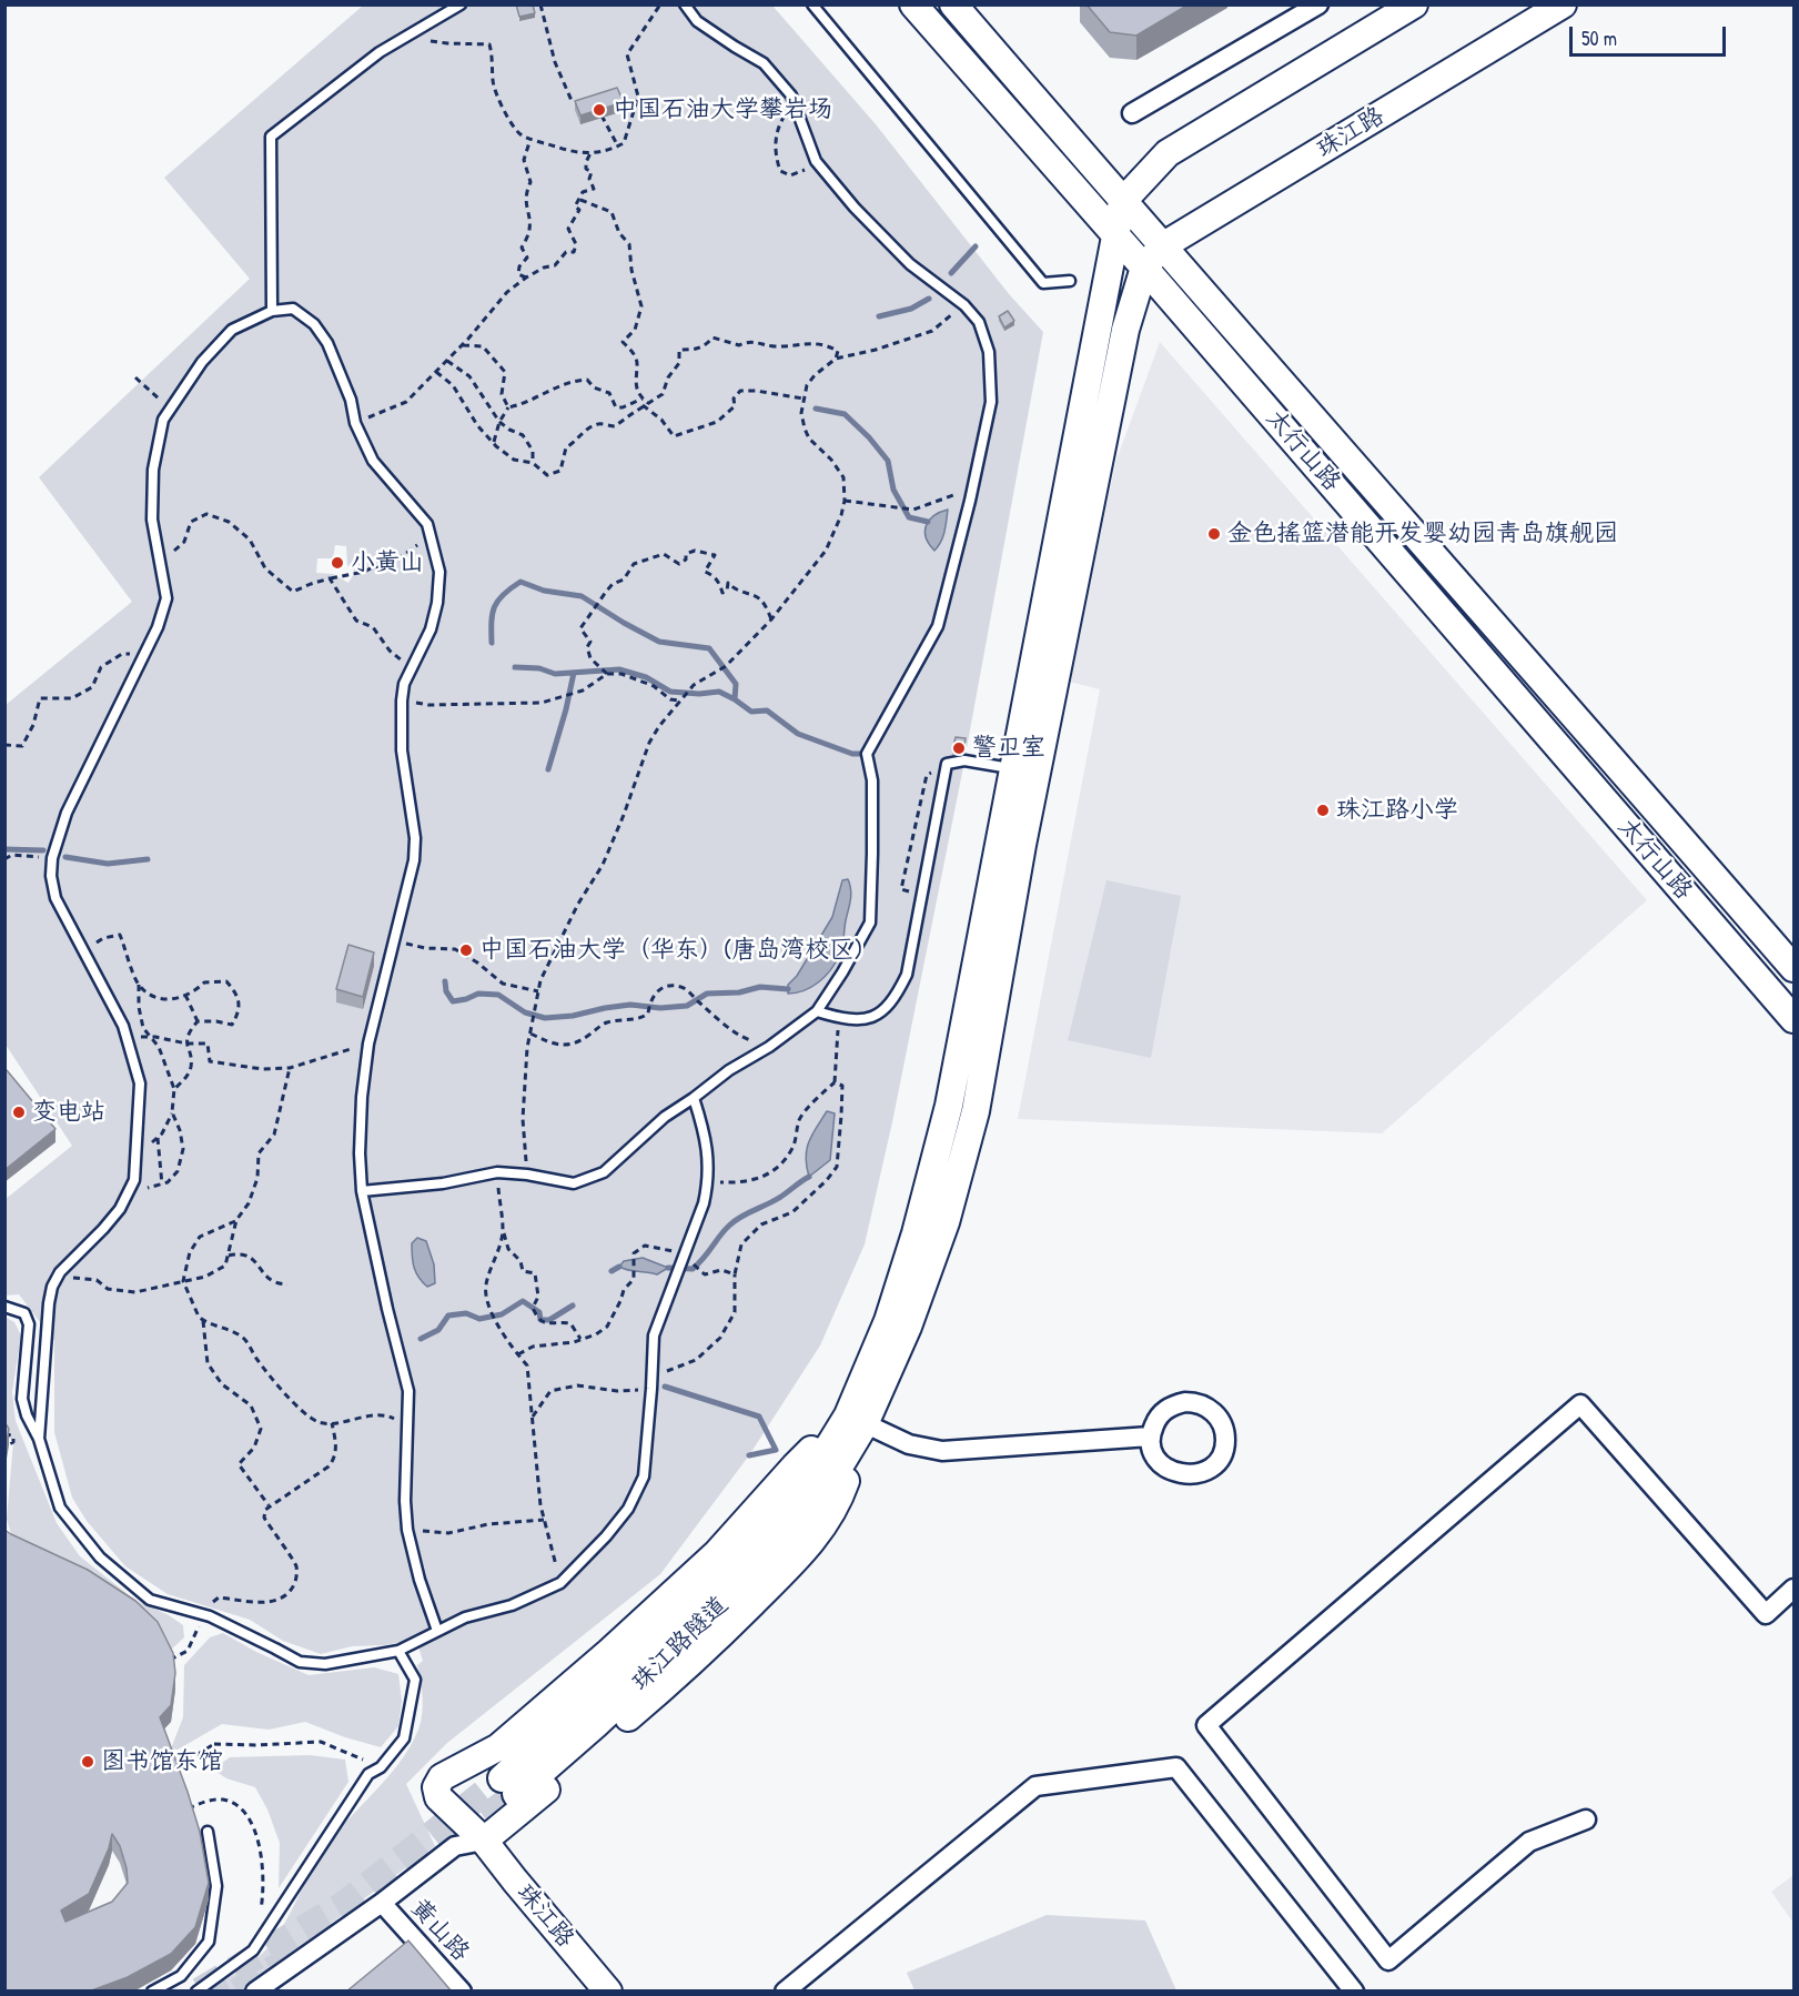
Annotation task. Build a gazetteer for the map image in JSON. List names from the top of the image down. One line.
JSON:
{"streets":{"main road":["珠江路","太行山路","珠江路隧道"],"street":["黄山路"]},"crossings":[["珠江路","太行山路"],["珠江路","珠江路隧道"]],"places":["中国石油大学攀岩场","金色摇篮潜能开发婴幼园青岛旗舰园","小黄山","警卫室","珠江路小学","中国石油大学（华东）(唐岛湾校区)","变电站","图书馆东馆"],"scale_bar":"50 m"}
